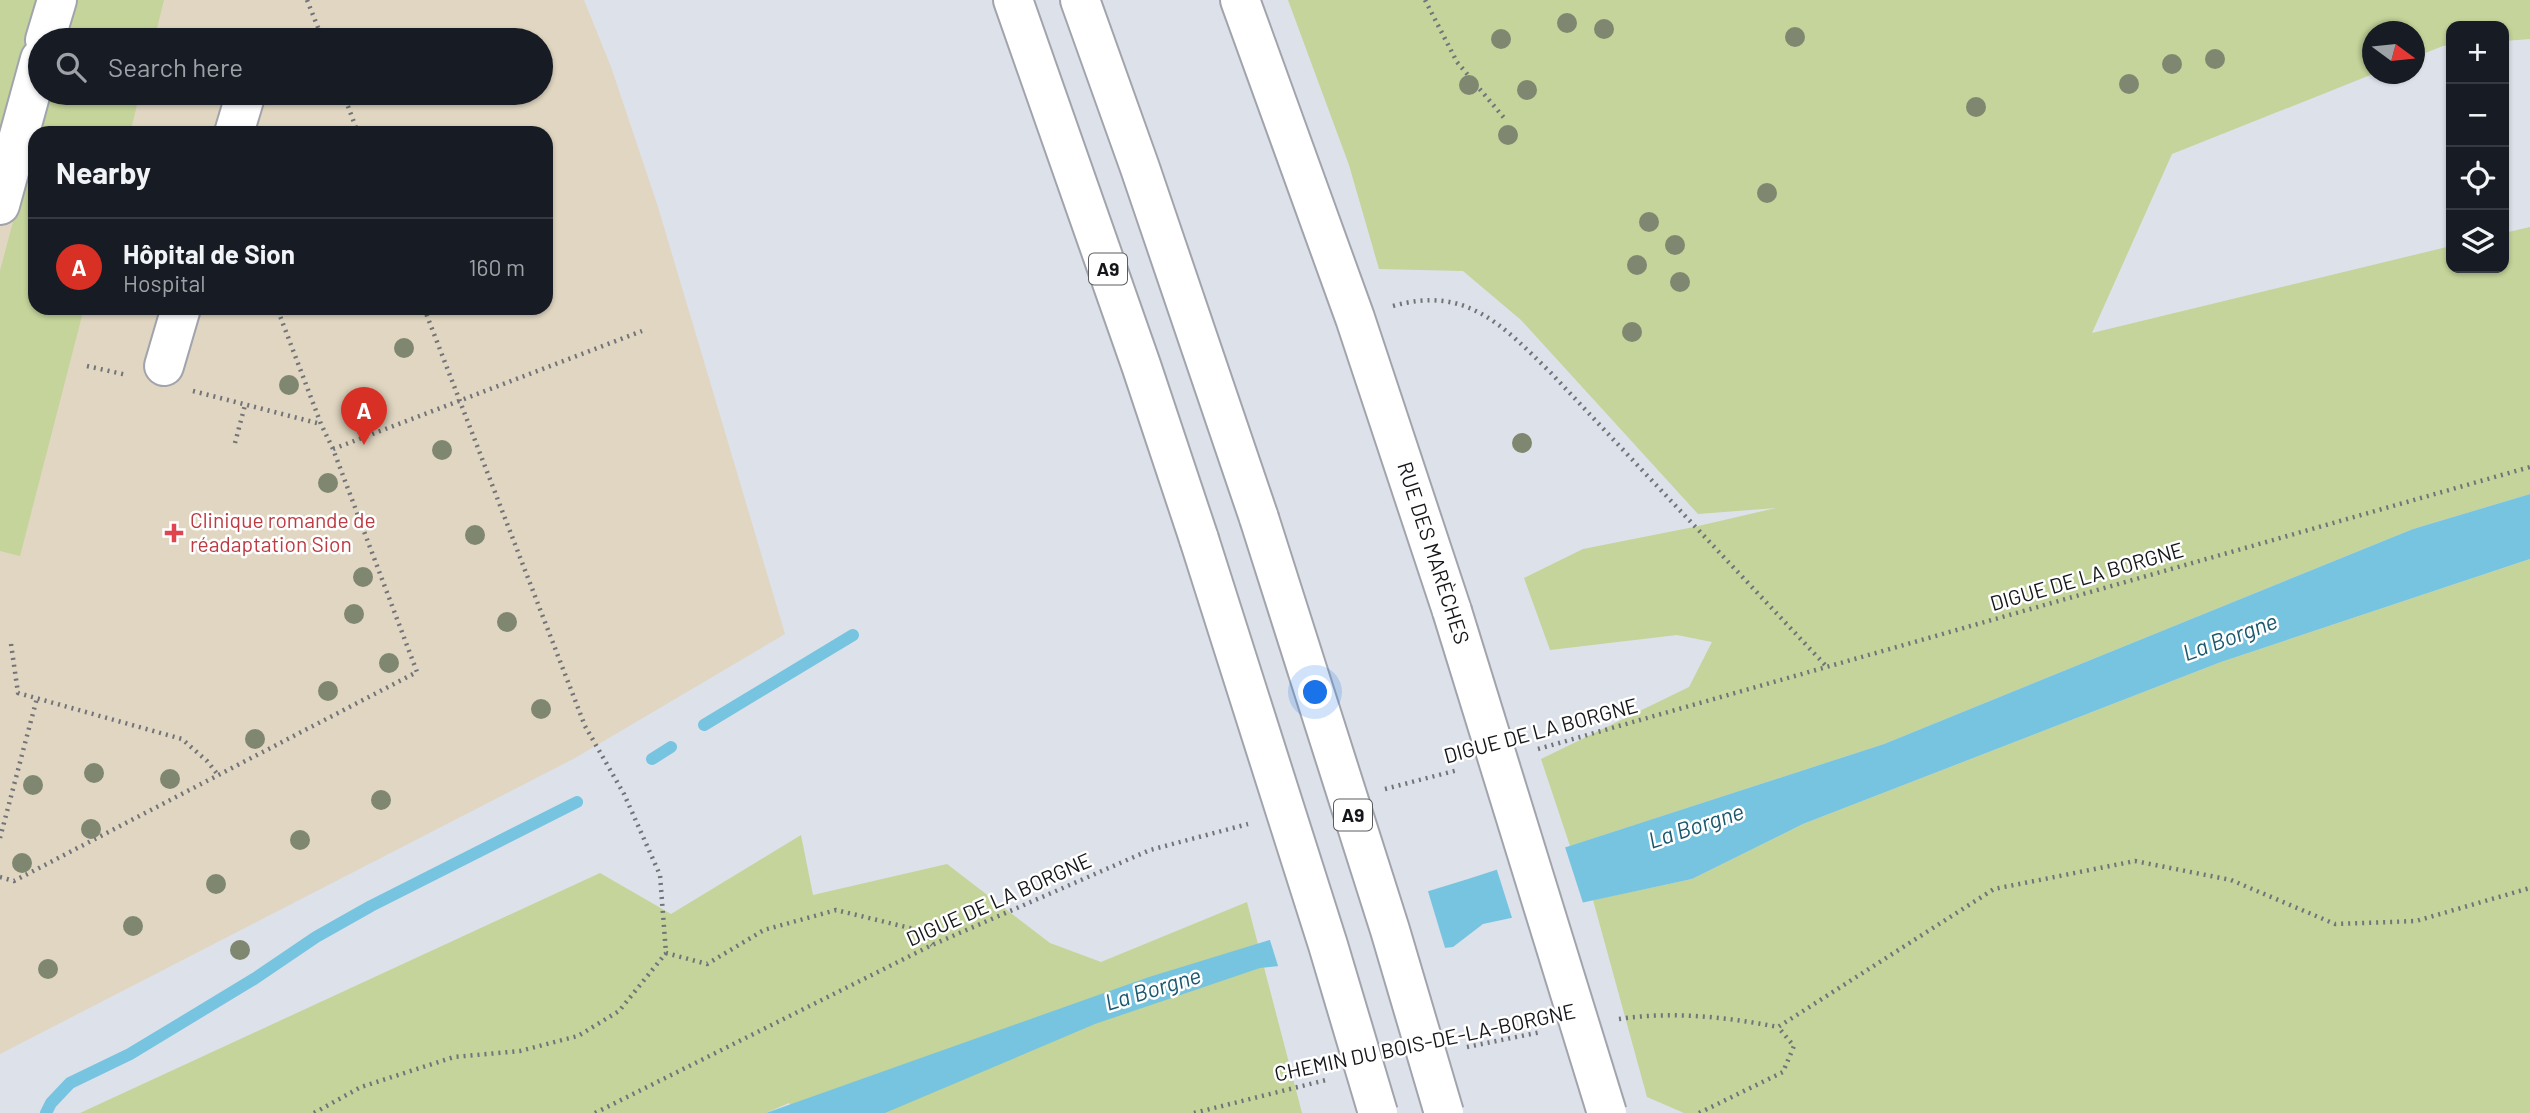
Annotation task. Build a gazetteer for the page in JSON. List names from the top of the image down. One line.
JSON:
{"streets":{"main road":["A9","RUE DES MARÈCHES"],"path":["DIGUE DE LA BORGNE","CHEMIN DU BOIS-DE-LA-BORGNE"]},"water":["La Borgne"],"places":{"health":["Clinique romande de réadaptation Sion"]},"north":"right","page":{"map_buttons":["+","−"],"search":"Search here","heading":"Nearby","list":[{"mark":"A","name":"Hôpital de Sion","note":"Hospital","value":"160 m"}],"pins":"A"}}
